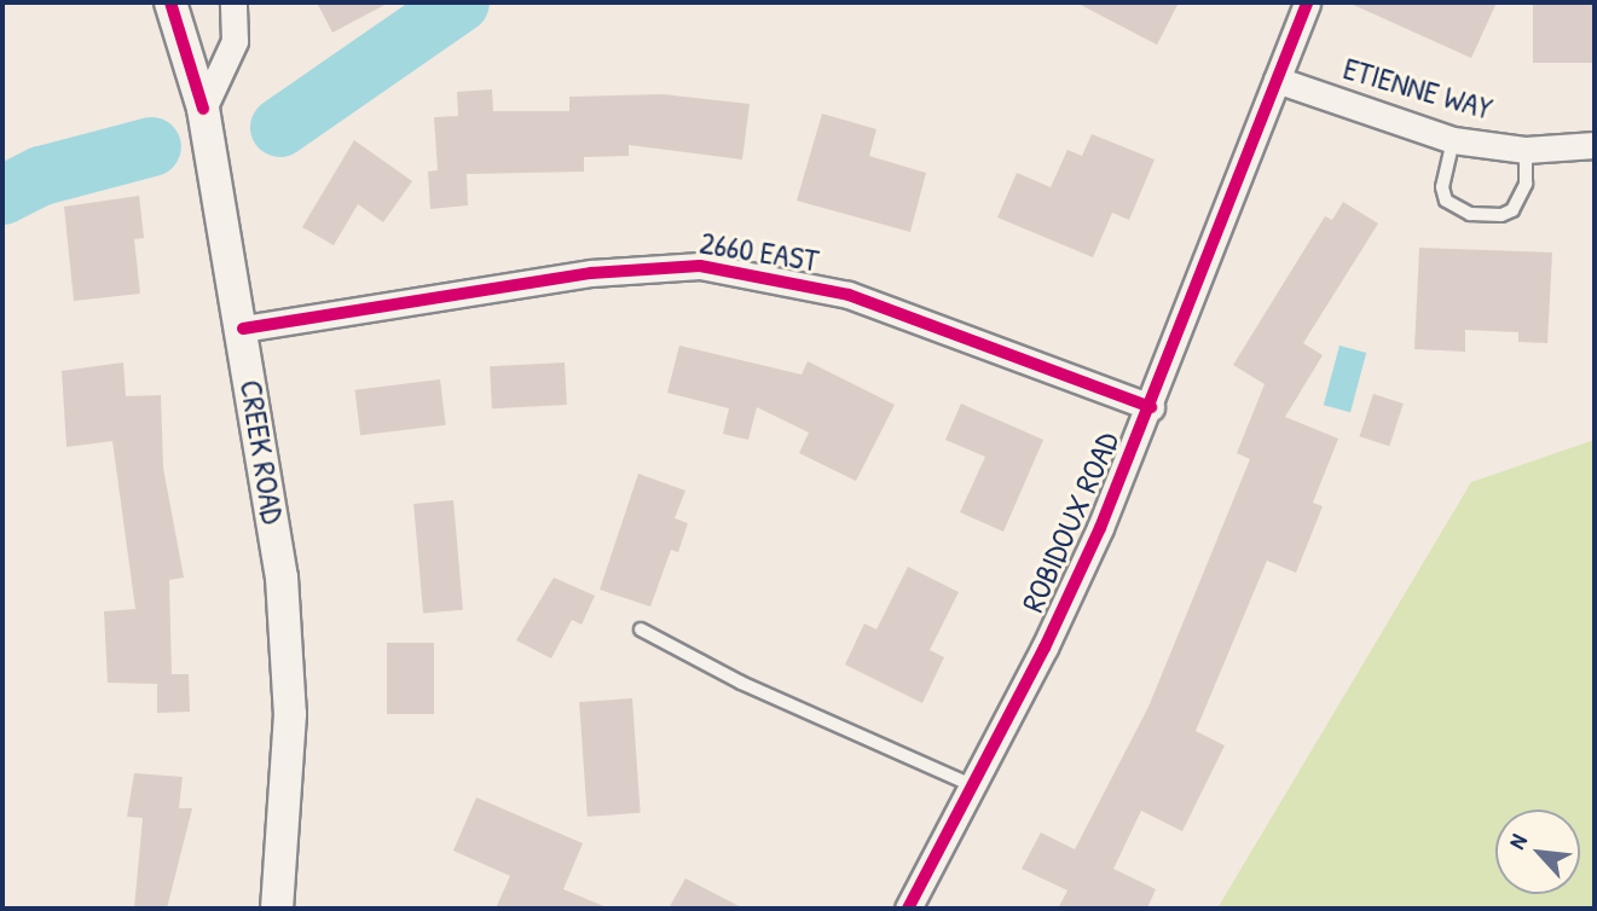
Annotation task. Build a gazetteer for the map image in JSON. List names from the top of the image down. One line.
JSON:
{"streets":{"street":["ETIENNE WAY","2660 EAST","CREEK ROAD","ROBIDOUX ROAD"]},"crossings":[["ETIENNE WAY","ROBIDOUX ROAD"],["2660 EAST","CREEK ROAD"],["2660 EAST","ROBIDOUX ROAD"]],"north":"top left"}
